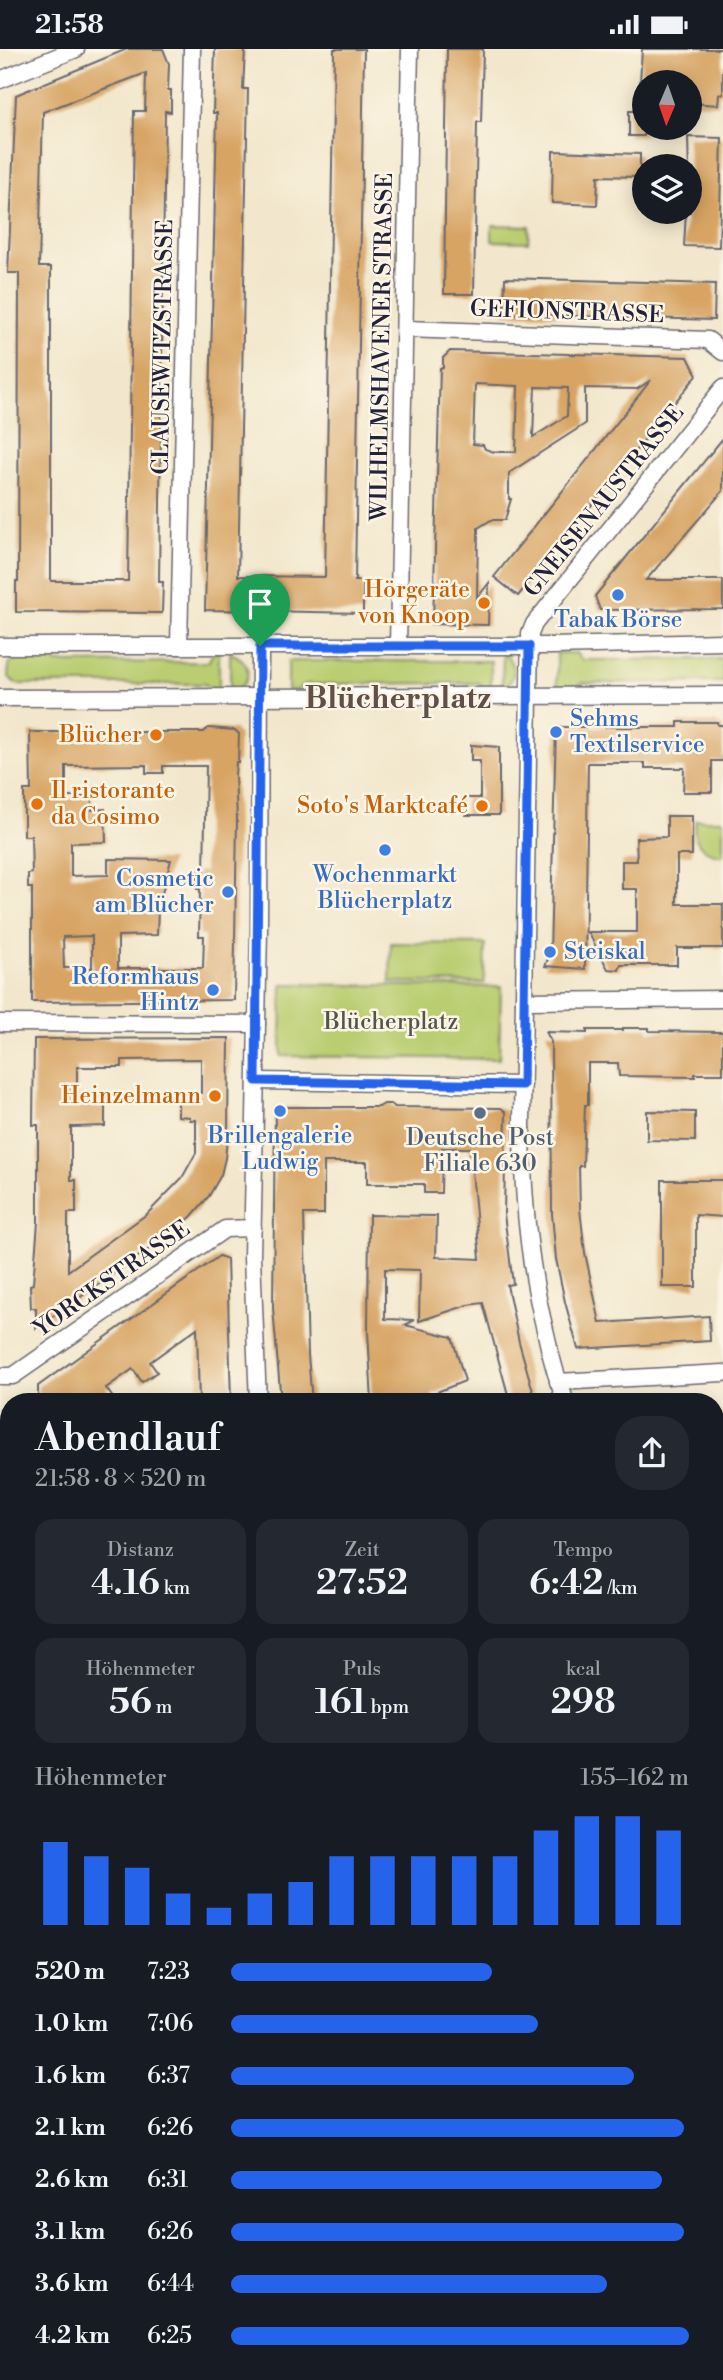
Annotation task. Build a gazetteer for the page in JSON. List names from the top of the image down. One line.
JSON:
{"streets":{"street":["GEFIONSTRASSE","CLAUSEWITZSTRASSE","WILHELMSHAVENER STRASSE","GNEISENAUSTRASSE","YORCKSTRASSE"]},"crossings":[["GEFIONSTRASSE","WILHELMSHAVENER STRASSE"]],"districts":["Blücherplatz"],"parks":["Blücherplatz"],"places":["Tabak Börse","Hörgeräte von Knoop","Sehms Textilservice","Blücher","Il ristorante da Cosimo","Soto's Marktcafé","Wochenmarkt Blücherplatz","Cosmetic am Blücher","Steiskal","Reformhaus Hintz","Heinzelmann","Brillengalerie Ludwig","Deutsche Post Filiale 630"],"north":"bottom","page":{"status":"21:58","heading":["Abendlauf","21:58 · 8 × 520 m"],"stats":[["Distanz","4.16 km"],["Zeit","27:52"],["Tempo","6:42 /km"],["Höhenmeter","56 m"],["Puls","161 bpm"],["kcal","298"]],"chart":["Höhenmeter","155–162 m"],"list":[{"name":"520 m","note":"7:23"},{"name":"1.0 km","note":"7:06"},{"name":"1.6 km","note":"6:37"},{"name":"2.1 km","note":"6:26"},{"name":"2.6 km","note":"6:31"},{"name":"3.1 km","note":"6:26"},{"name":"3.6 km","note":"6:44"},{"name":"4.2 km","note":"6:25"}]}}
